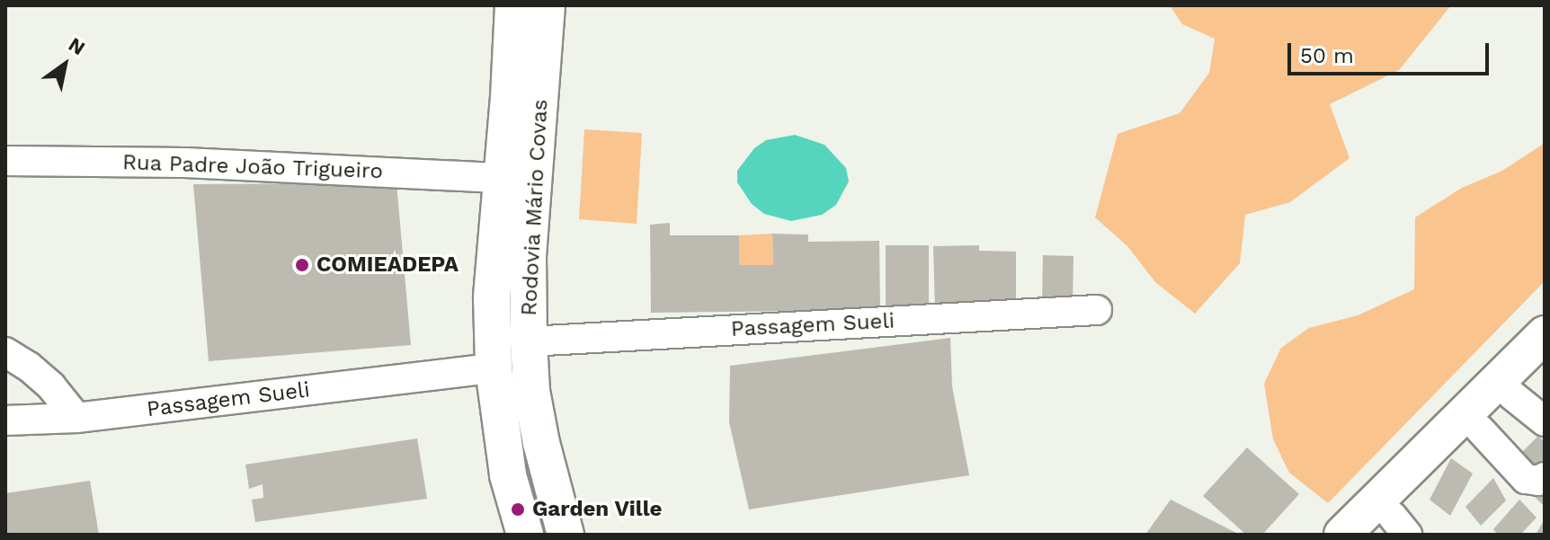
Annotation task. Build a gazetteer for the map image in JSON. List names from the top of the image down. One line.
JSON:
{"streets":{"main road":["Rodovia Mário Covas"],"street":["Rua Padre João Trigueiro","Passagem Sueli"]},"crossings":[["Rua Padre João Trigueiro","Rodovia Mário Covas"],["Rodovia Mário Covas","Passagem Sueli"]],"places":["COMIEADEPA","Garden Ville"],"scale_bar":"50 m","north":"top right"}
